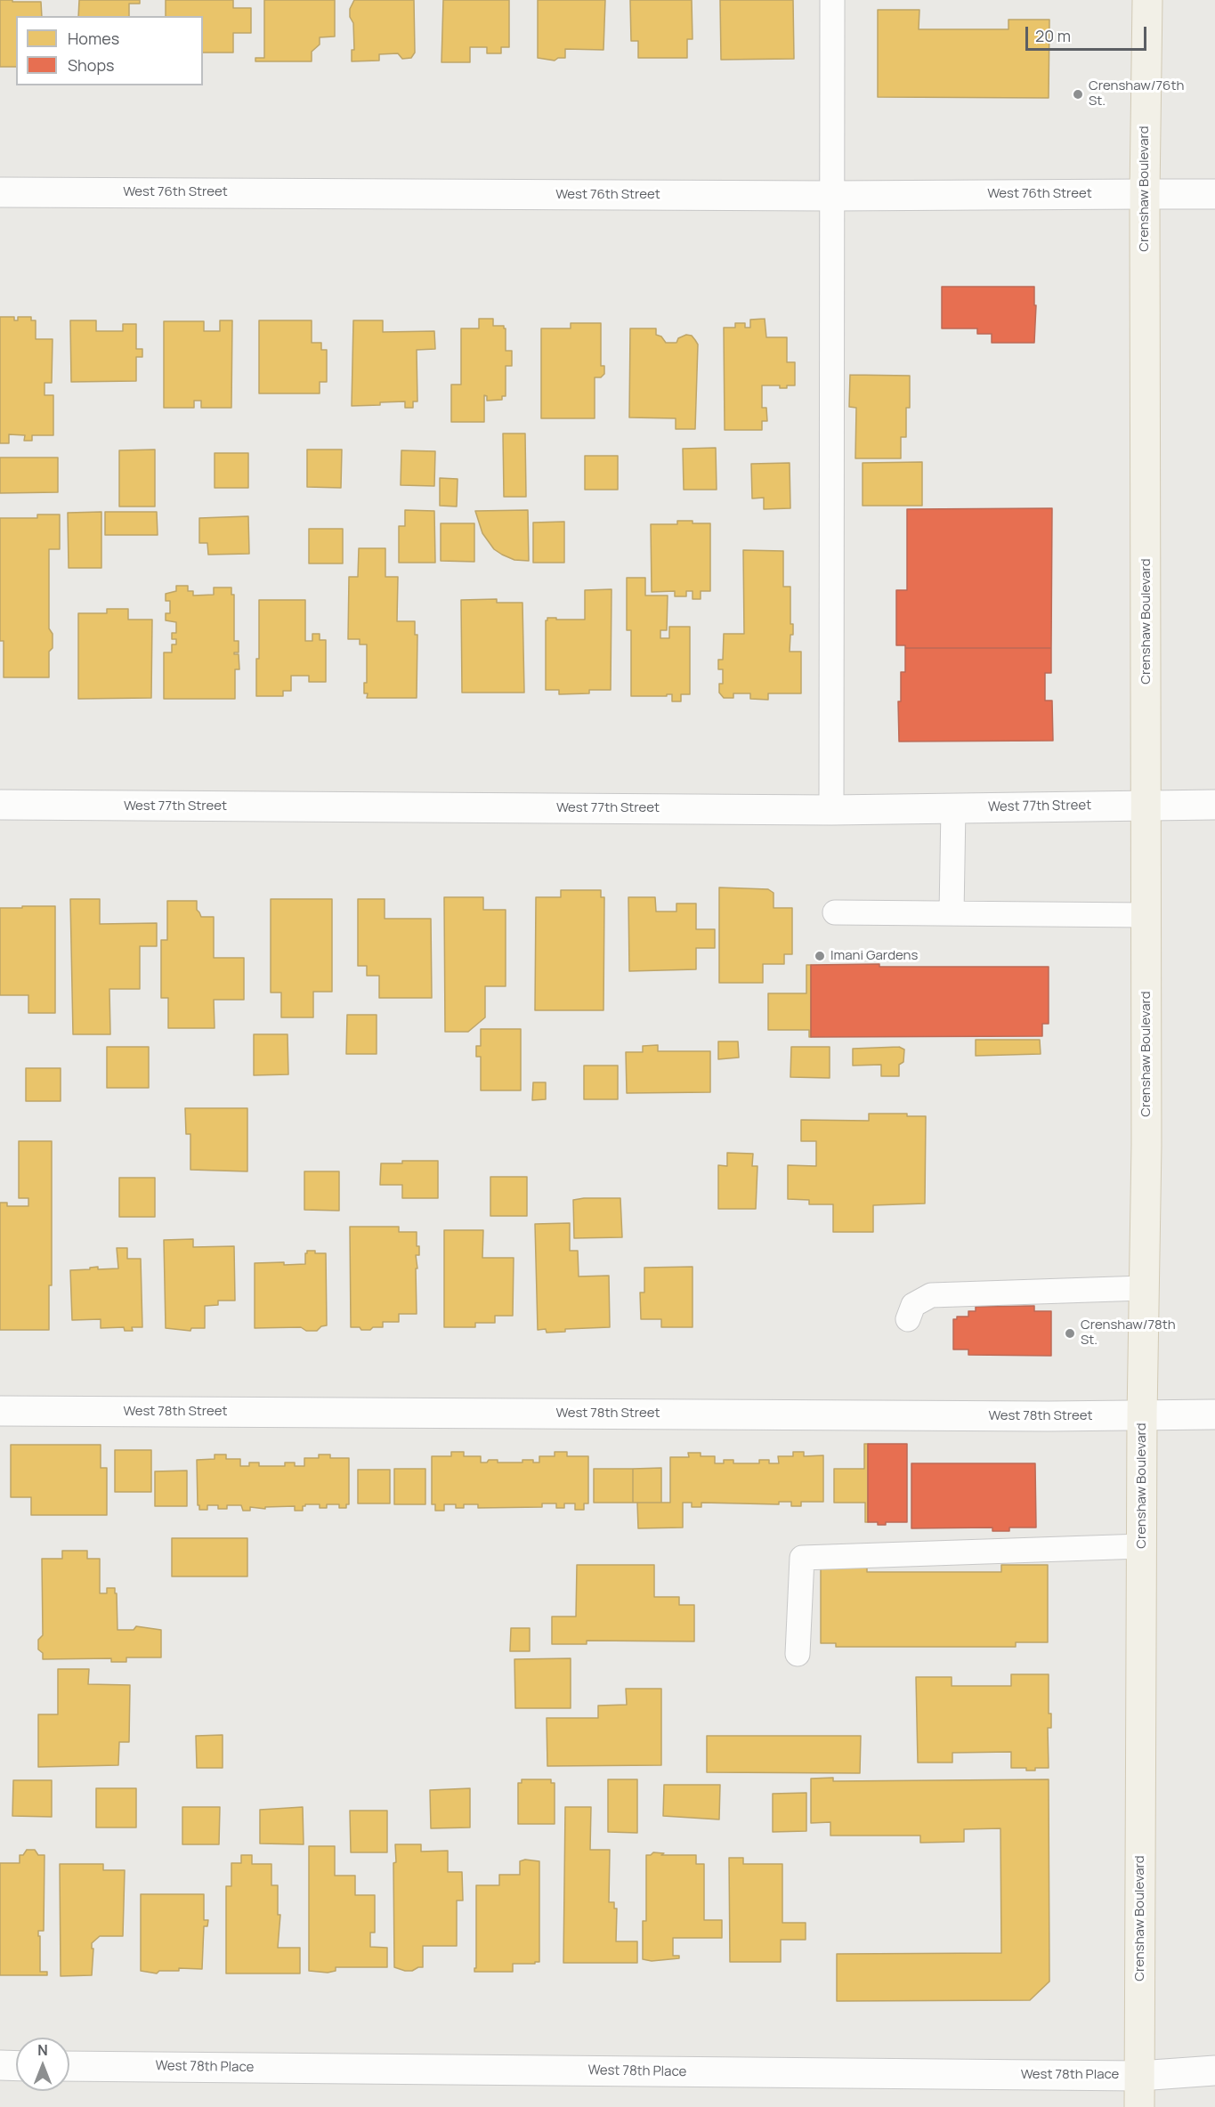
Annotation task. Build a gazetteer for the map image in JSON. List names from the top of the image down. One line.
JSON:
{"streets":{"main road":["Crenshaw Boulevard"],"street":["West 76th Street","West 77th Street","West 78th Street","West 78th Place"]},"crossings":[["Crenshaw Boulevard","West 76th Street"],["Crenshaw Boulevard","West 77th Street"],["Crenshaw Boulevard","West 78th Street"],["Crenshaw Boulevard","West 78th Place"]],"places":["Crenshaw/76th St.","Imani Gardens","Crenshaw/78th St."],"legend":["Homes","Shops"],"scale_bar":"20 m","north":"top"}
